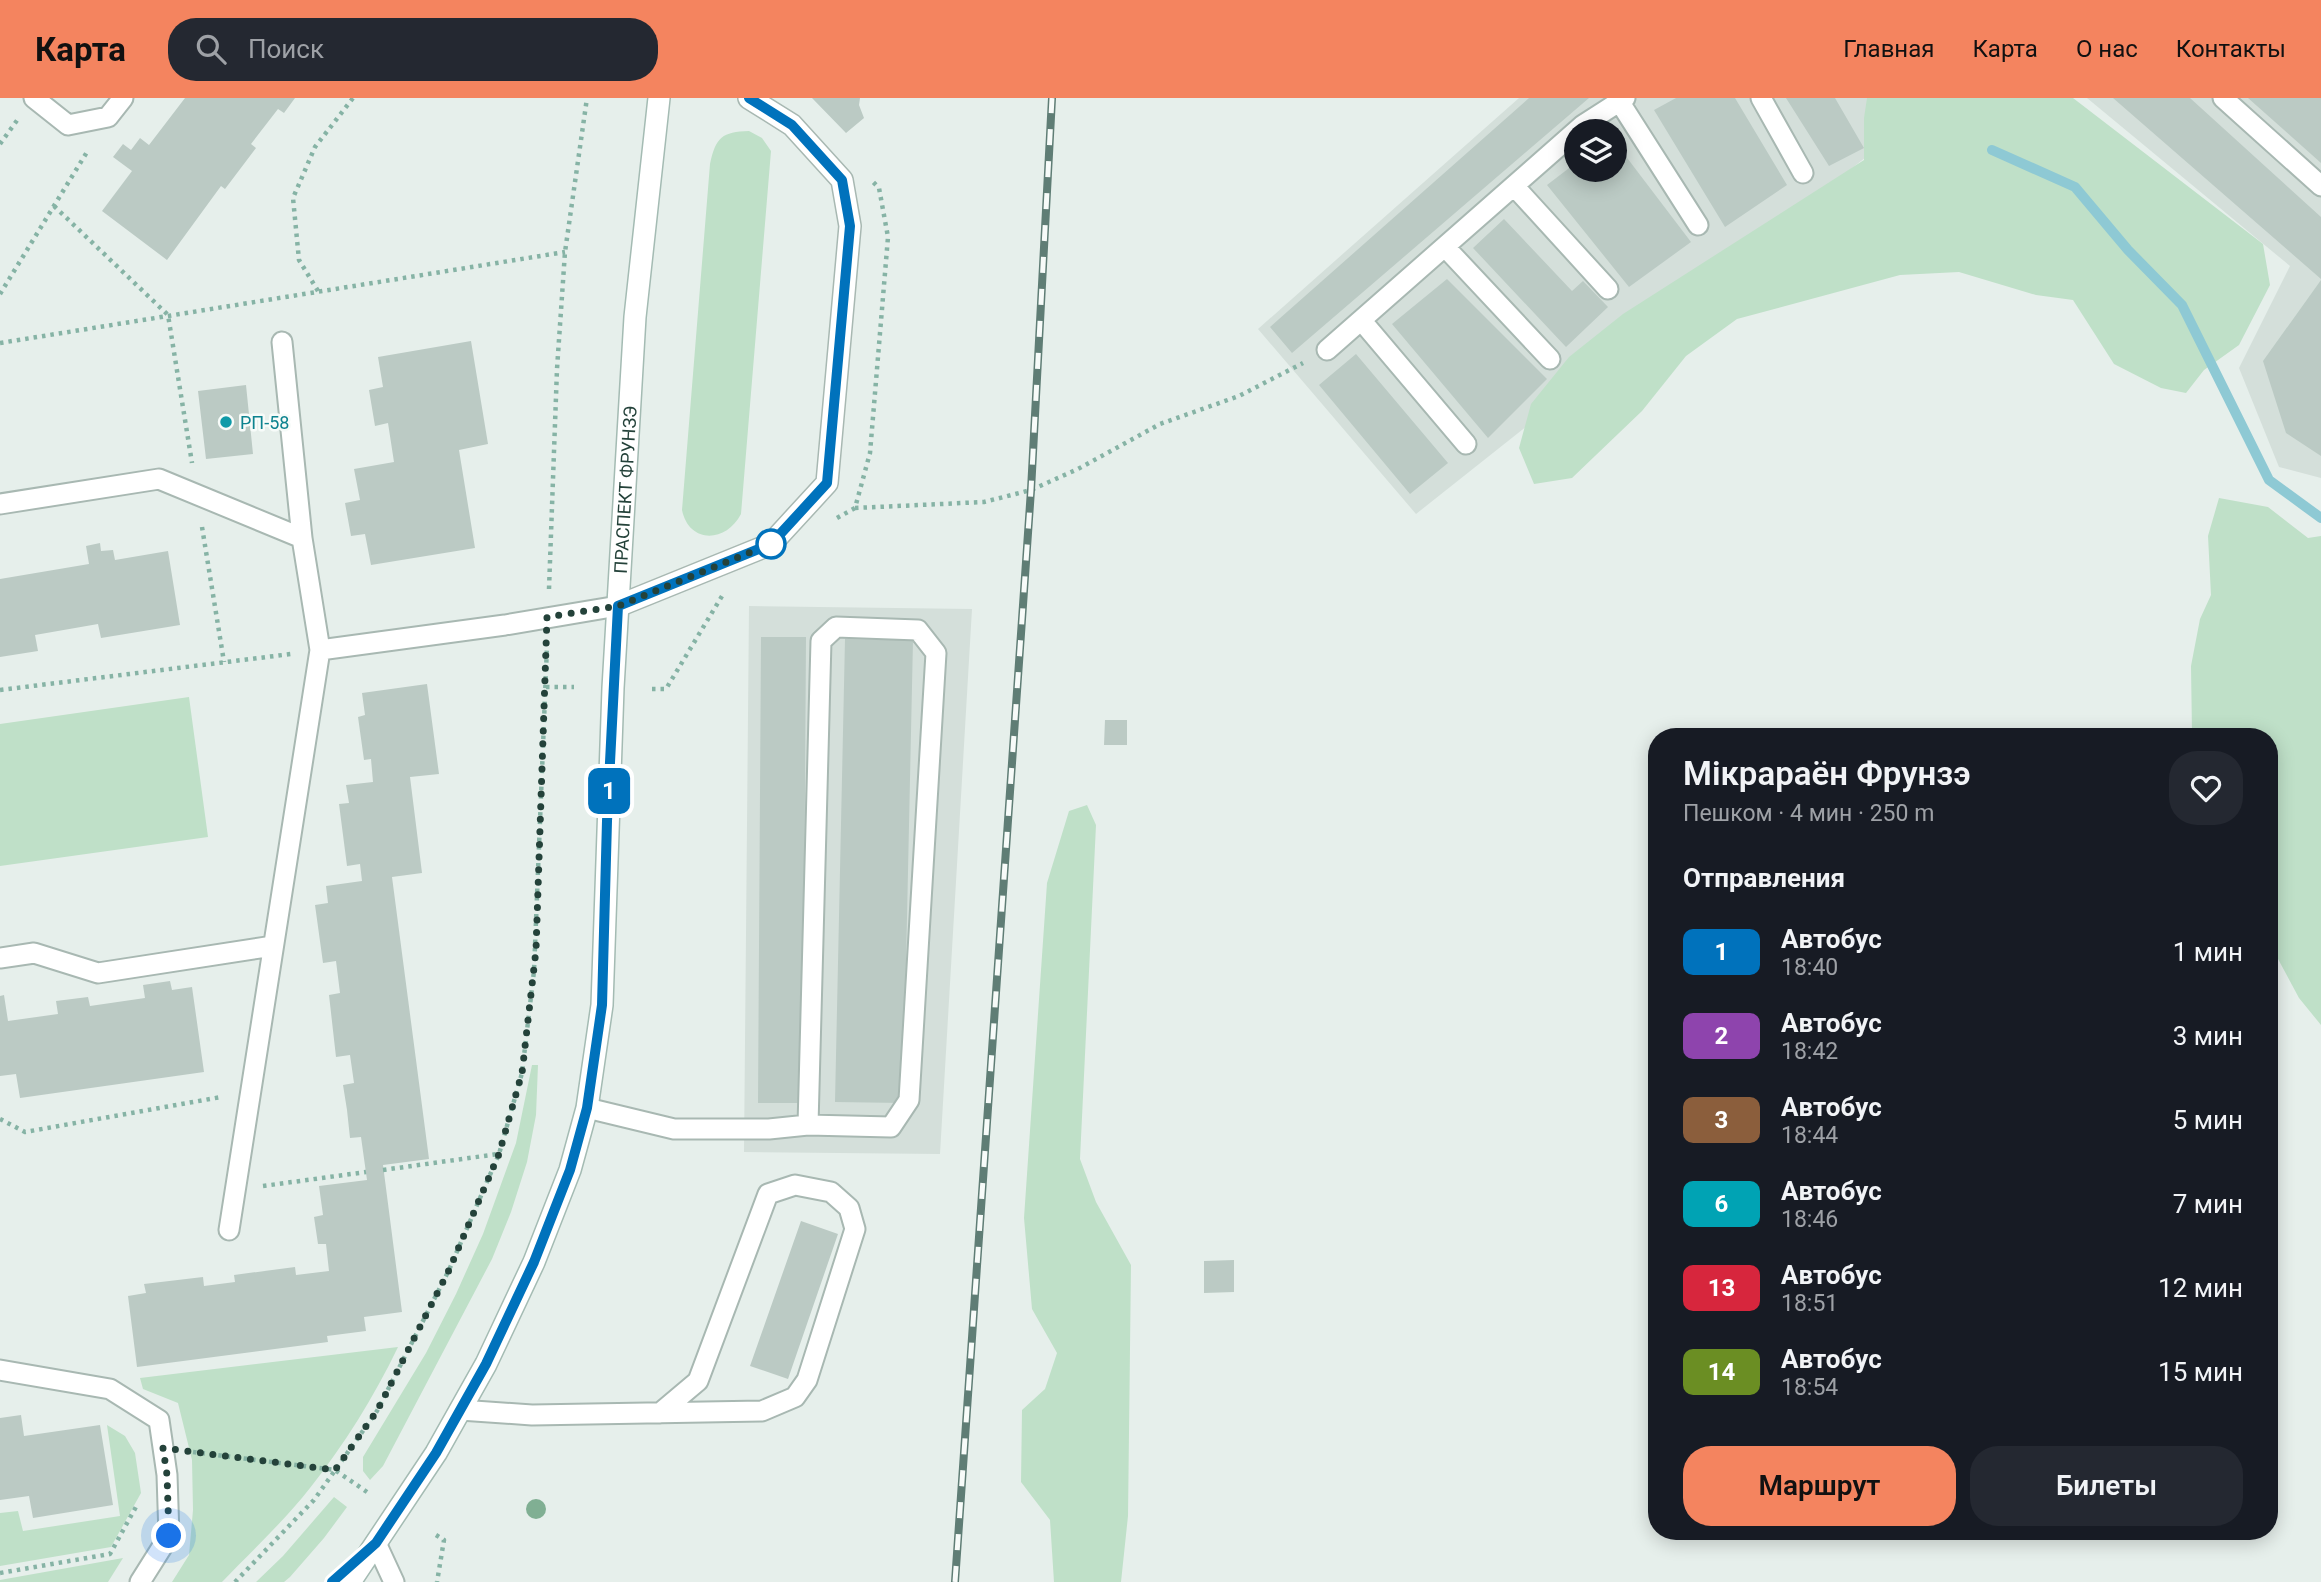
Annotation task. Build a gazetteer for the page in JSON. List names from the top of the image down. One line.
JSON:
{"streets":{"main road":["ПРАСПЕКТ ФРУНЗЭ"]},"places":["РП-58"],"lines":["bus line 1"],"page":{"header":"Карта","search":"Поиск","nav":["Главная","Карта","О нас","Контакты"],"on_map":"1","heading":[["Мікрараён Фрунзэ","Пешком · 4 мин · 250 m"],"Отправления"],"list":[{"mark":"1","name":"Автобус","note":"18:40","value":"1 мин"},{"mark":"2","name":"Автобус","note":"18:42","value":"3 мин"},{"mark":"3","name":"Автобус","note":"18:44","value":"5 мин"},{"mark":"6","name":"Автобус","note":"18:46","value":"7 мин"},{"mark":"13","name":"Автобус","note":"18:51","value":"12 мин"},{"mark":"14","name":"Автобус","note":"18:54","value":"15 мин"}],"buttons":["Маршрут","Билеты"]}}
